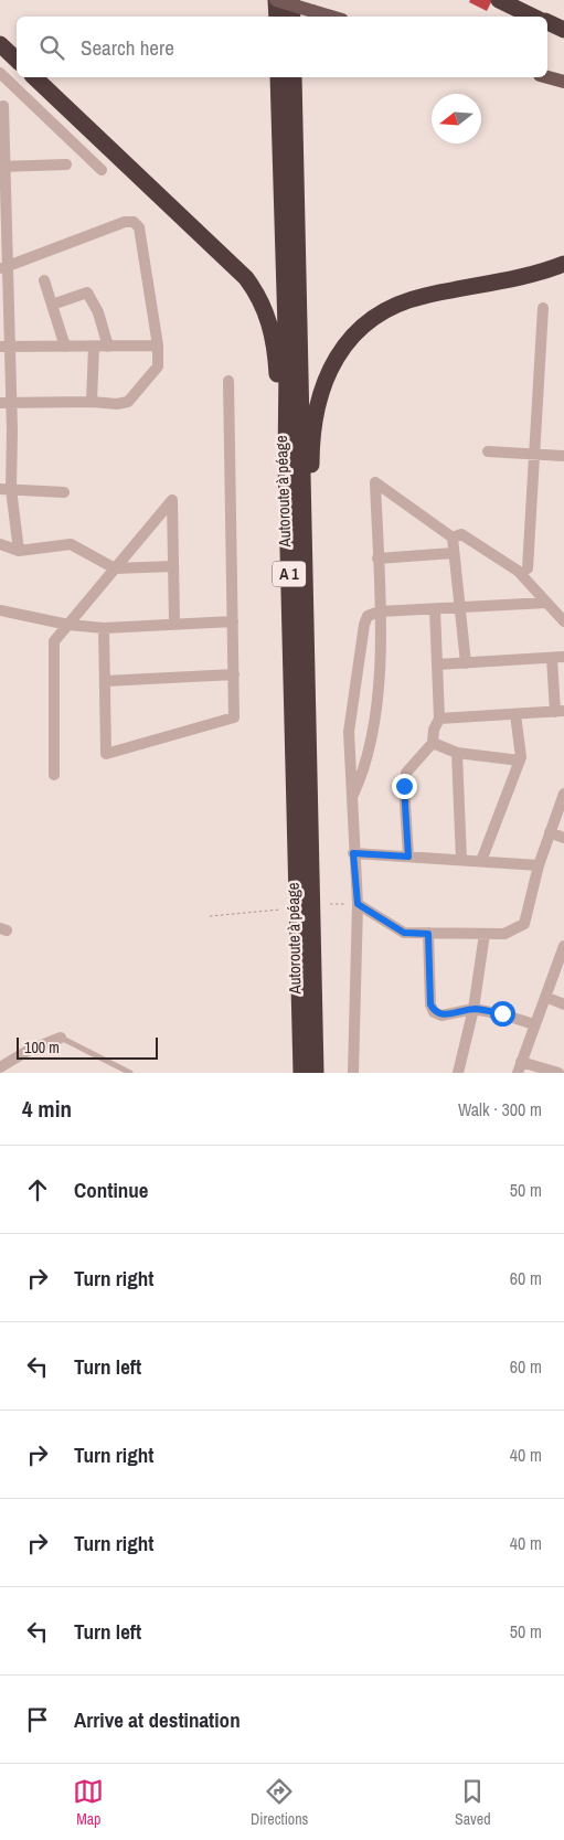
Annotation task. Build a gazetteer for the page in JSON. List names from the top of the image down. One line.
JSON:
{"streets":{"highway":["Autoroute à péage","A 1"]},"scale_bar":"100 m","north":"left","page":{"search":"Search here","scale":"100 m","heading":["4 min","Walk · 300 m"],"list":[["Continue","50 m"],["Turn right","60 m"],["Turn left","60 m"],["Turn right","40 m"],["Turn right","40 m"],["Turn left","50 m"],"Arrive at destination"],"nav":["Map","Directions","Saved"]}}
